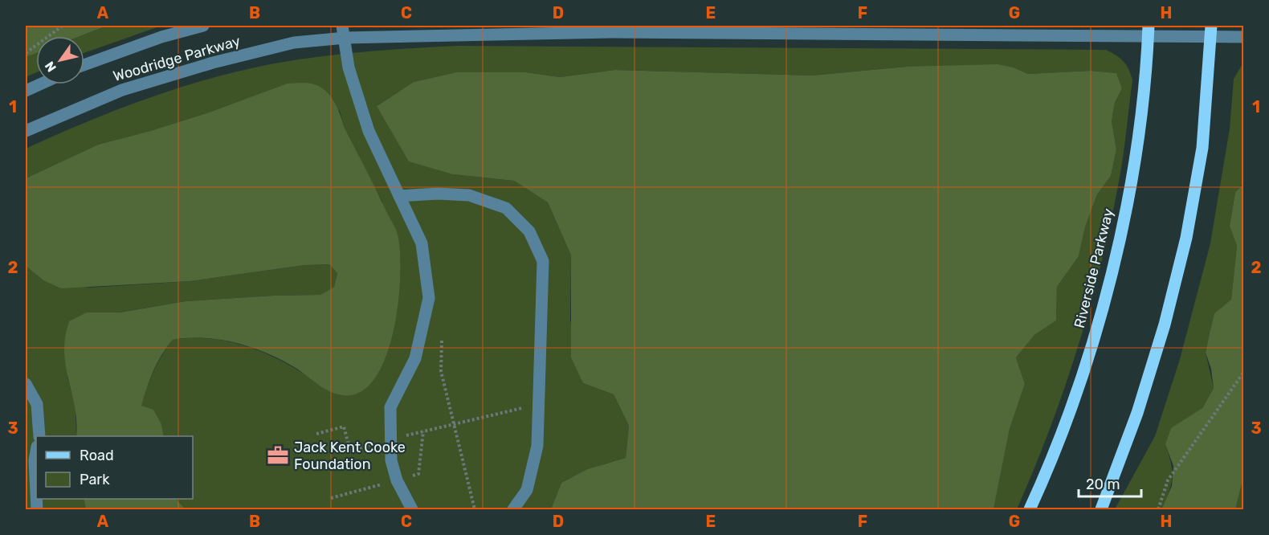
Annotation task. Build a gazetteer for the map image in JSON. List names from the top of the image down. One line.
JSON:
{"streets":{"main road":["Riverside Parkway"],"street":["Woodridge Parkway"]},"crossings":[["Woodridge Parkway","Riverside Parkway"]],"places":{"office":["Jack Kent Cooke Foundation"]},"legend":["Road","Park"],"scale_bar":"20 m","north":"bottom left","grid":{"columns":["A","B","C","D","E","F","G","H"],"rows":["1","2","3"]}}
